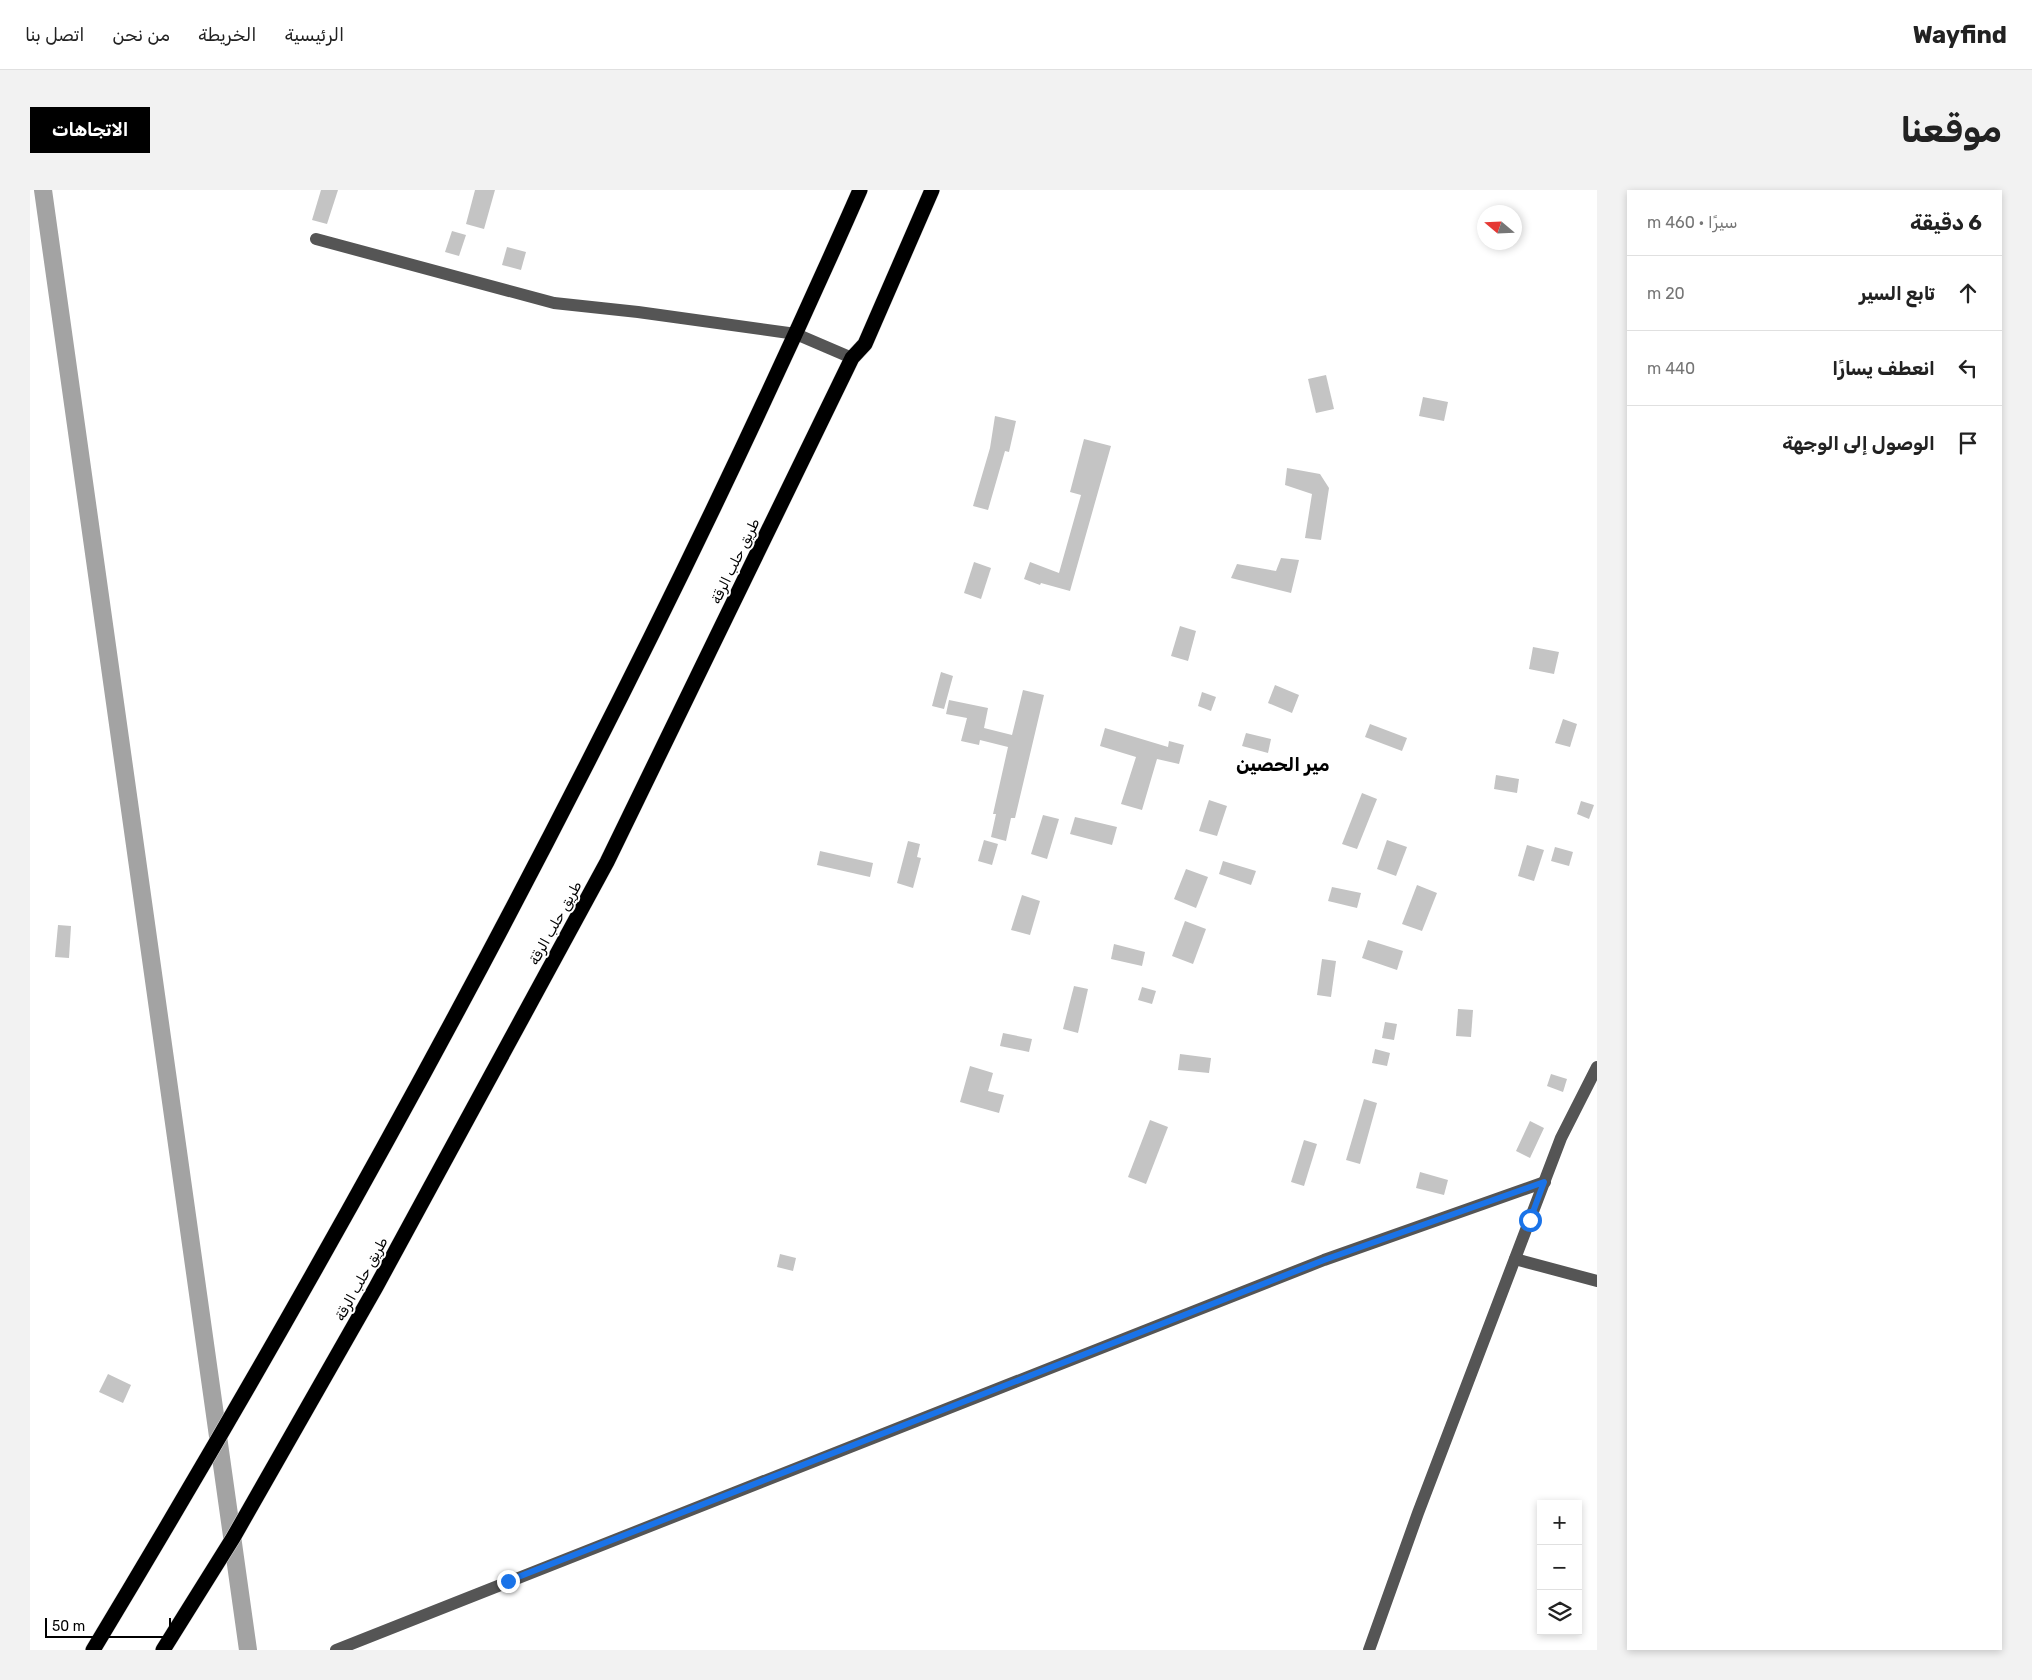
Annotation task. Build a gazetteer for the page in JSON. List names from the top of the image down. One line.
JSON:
{"streets":{"highway":["طريق حلب الرقة"]},"districts":["مير الحصين"],"scale_bar":"50 m","north":"left","page":{"header":"Wayfind","nav":["الرئيسية","الخريطة","من نحن","اتصل بنا"],"buttons":"الاتجاهات","title":"موقعنا","heading":["6 دقيقة","سيرًا · 460 m"],"list":[["تابع السير","20 m"],["انعطف يسارًا","440 m"],"الوصول إلى الوجهة"],"map_buttons":["+","−"],"scale":"50 m"}}
